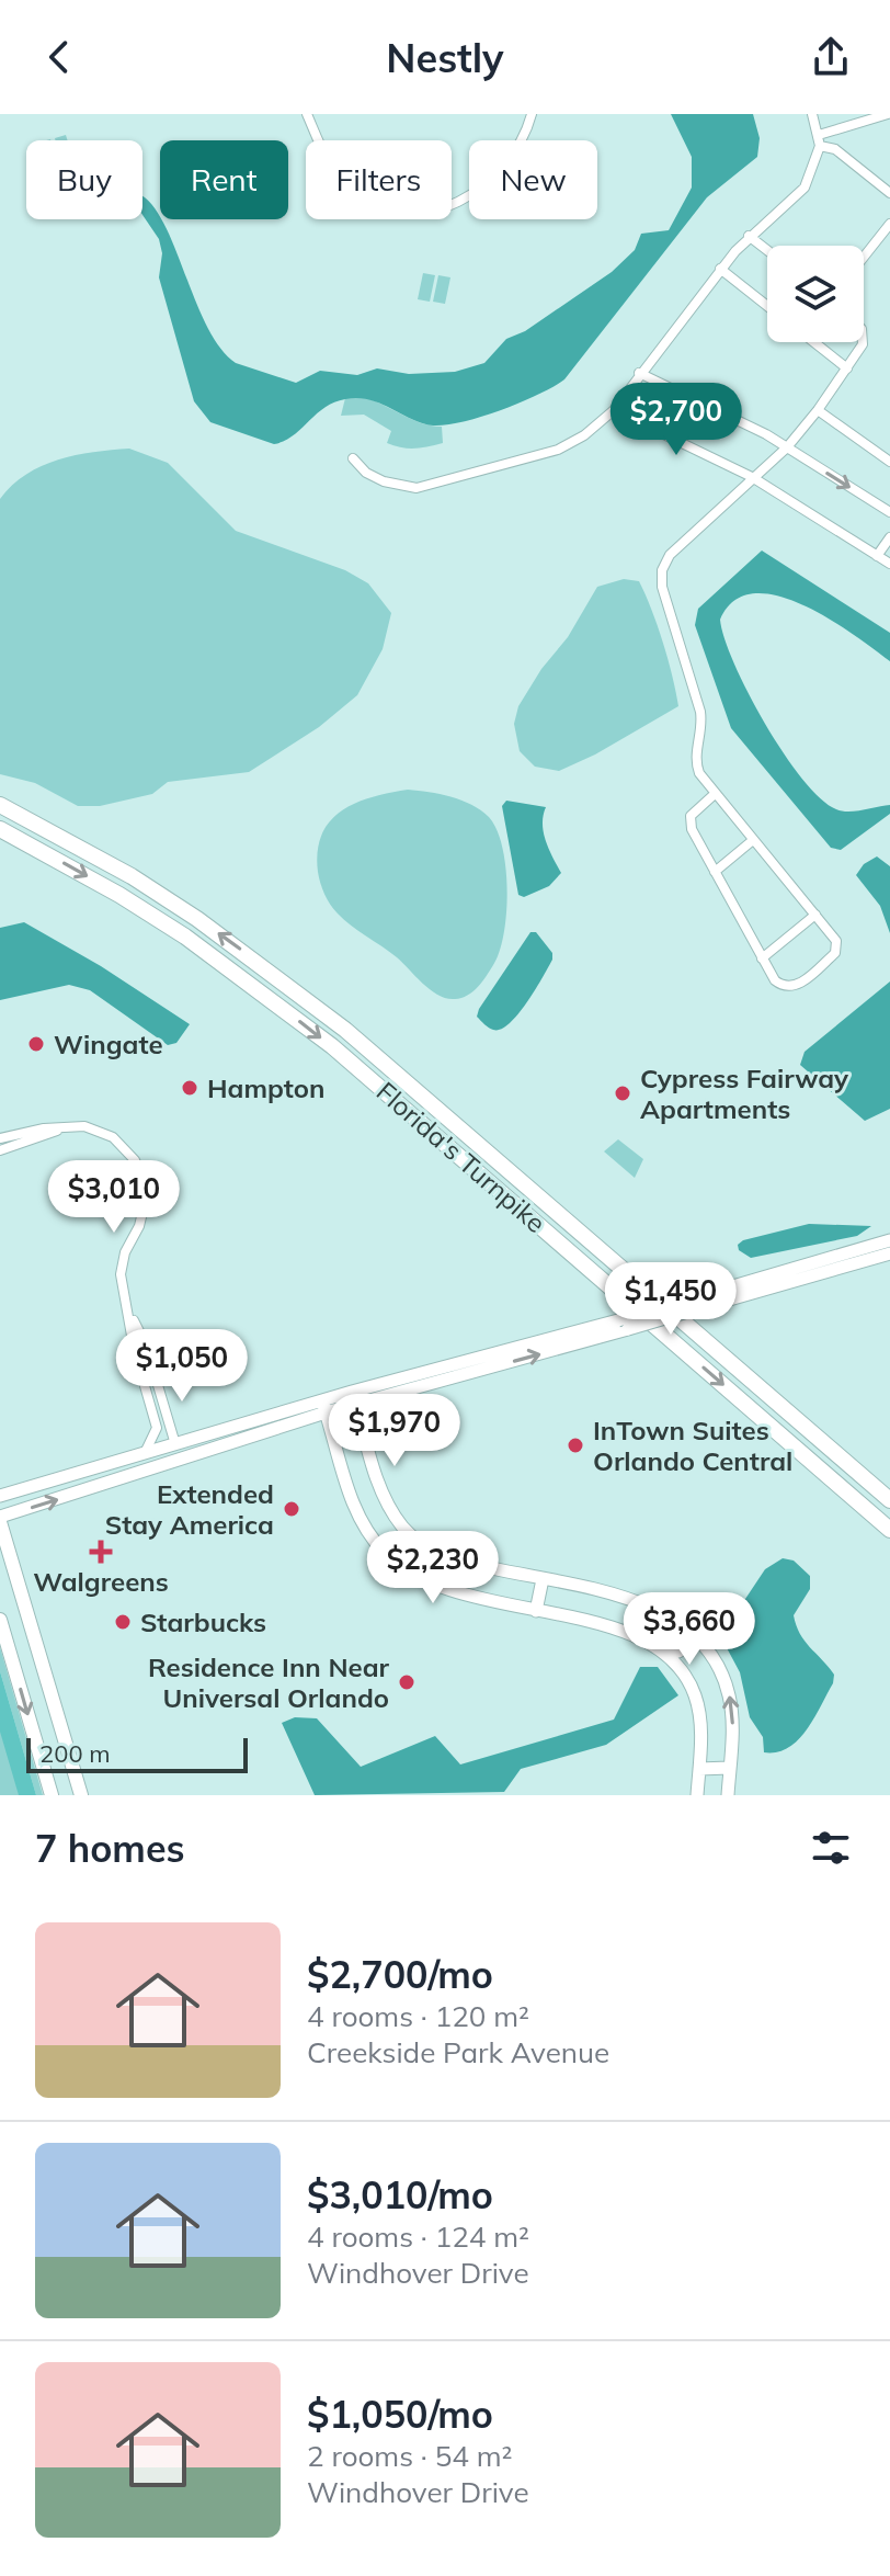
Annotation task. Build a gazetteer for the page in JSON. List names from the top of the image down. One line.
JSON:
{"streets":{"highway":["Florida's Turnpike"]},"places":{"other":["Wingate","Hampton","Cypress Fairway Apartments","InTown Suites Orlando Central","Extended Stay America","Starbucks","Residence Inn Near Universal Orlando"],"health":["Walgreens"]},"scale_bar":"200 m","page":{"header":"Nestly","chip":["Buy","Rent","Filters","New"],"price":["$2,700","$3,010","$1,450","$1,050","$1,970","$2,230","$3,660"],"scale":"200 m","heading":"7 homes","list":[{"name":"$2,700/mo","note":"4 rooms · 120 m² · Creekside Park Avenue"},{"name":"$3,010/mo","note":"4 rooms · 124 m² · Windhover Drive"},{"name":"$1,050/mo","note":"2 rooms · 54 m² · Windhover Drive"}]}}
